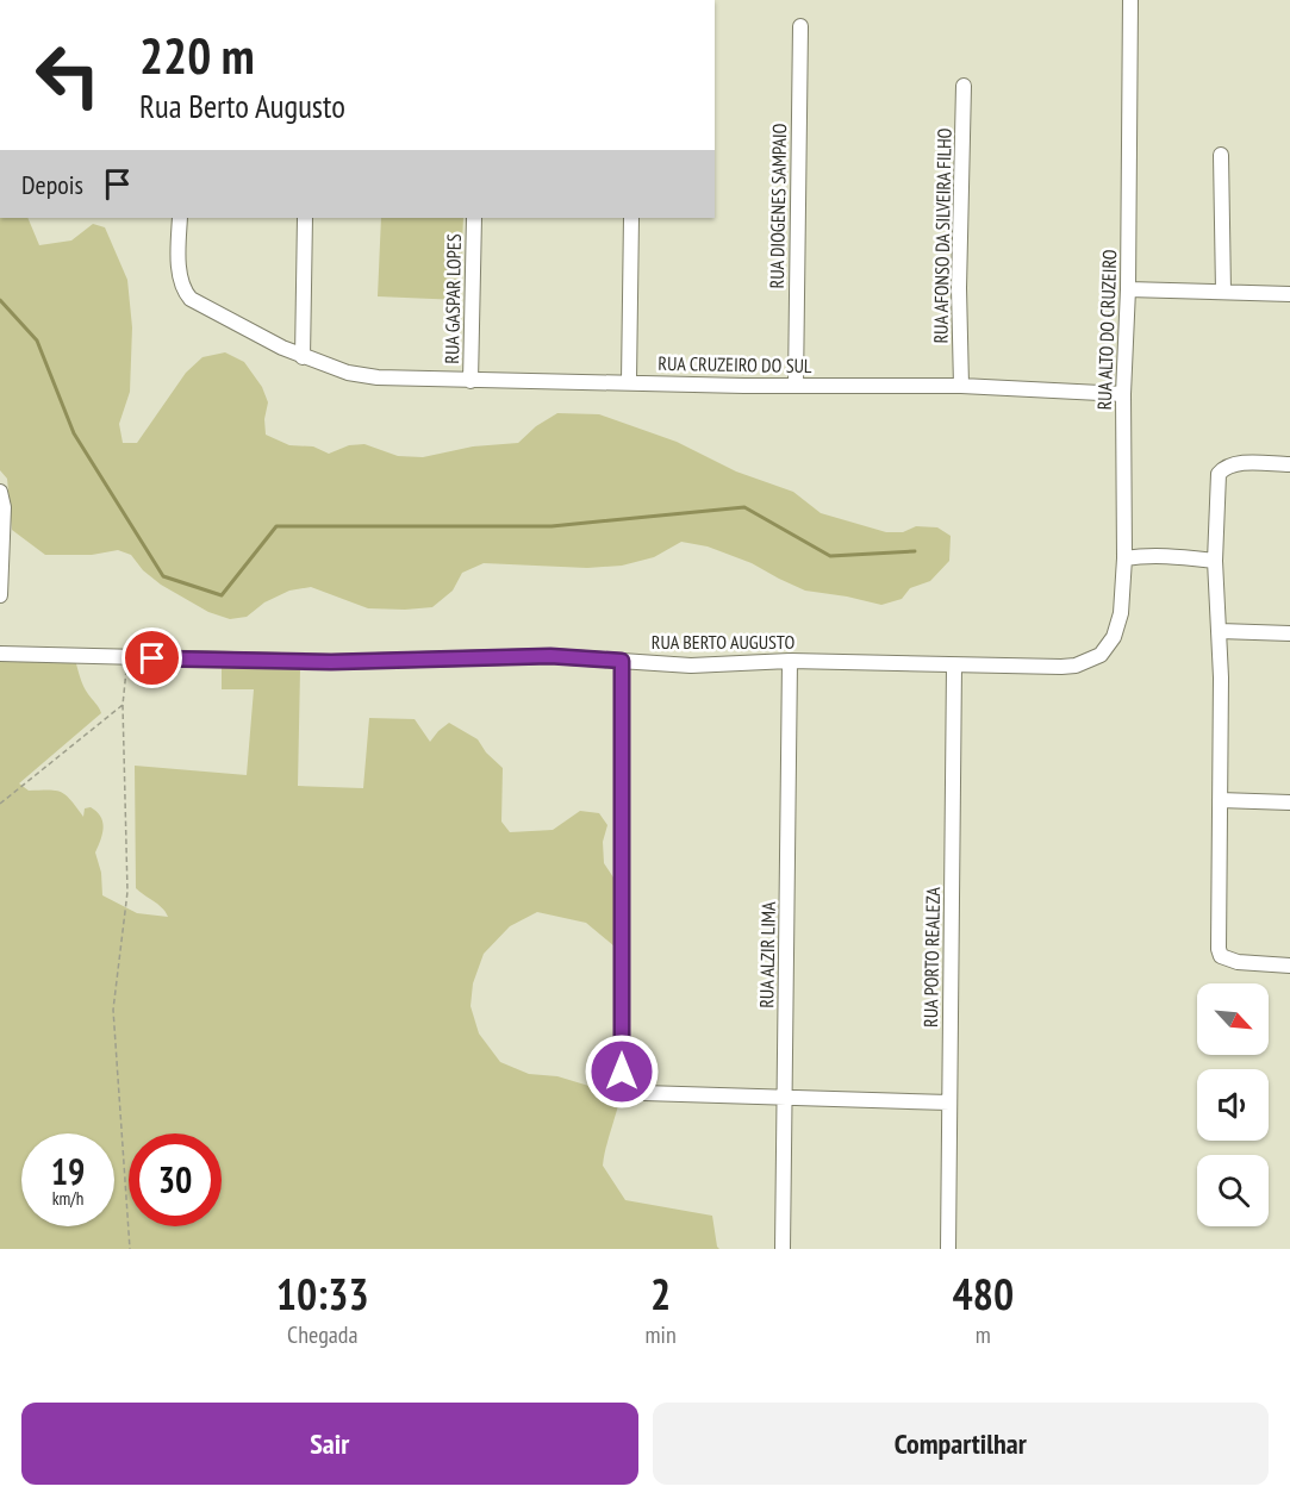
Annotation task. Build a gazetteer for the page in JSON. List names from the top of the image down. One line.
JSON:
{"streets":{"street":["RUA DIOGENES SAMPAIO","RUA AFONSO DA SILVEIRA FILHO","RUA GASPAR LOPES","RUA ALTO DO CRUZEIRO","RUA CRUZEIRO DO SUL","RUA BERTO AUGUSTO","RUA ALZIR LIMA","RUA PORTO REALEZA"]},"crossings":[["RUA DIOGENES SAMPAIO","RUA CRUZEIRO DO SUL"],["RUA AFONSO DA SILVEIRA FILHO","RUA CRUZEIRO DO SUL"],["RUA GASPAR LOPES","RUA CRUZEIRO DO SUL"],["RUA ALTO DO CRUZEIRO","RUA CRUZEIRO DO SUL"],["RUA ALTO DO CRUZEIRO","RUA BERTO AUGUSTO"],["RUA BERTO AUGUSTO","RUA ALZIR LIMA"],["RUA BERTO AUGUSTO","RUA PORTO REALEZA"]],"north":"bottom right","page":{"turn":["220 m","Rua Berto Augusto"],"then":"Depois","speed":"19 km/h","limit":"30","eta":["10:33","Chegada","2","min","480","m"],"buttons":["Sair","Compartilhar"]}}
